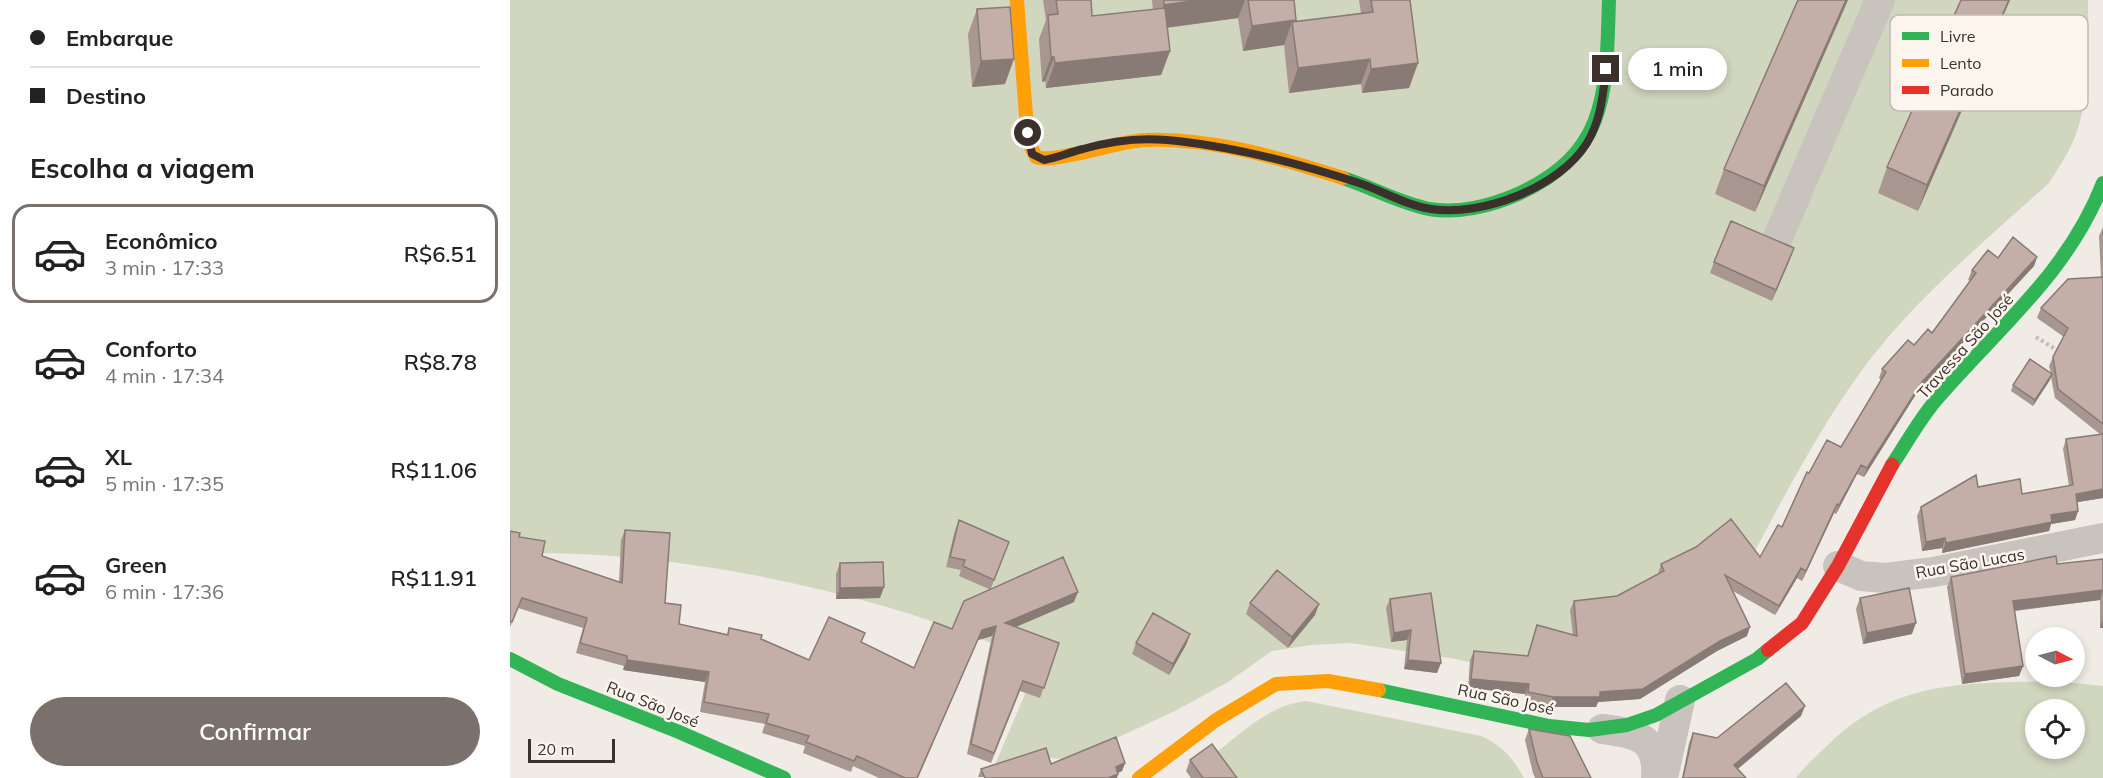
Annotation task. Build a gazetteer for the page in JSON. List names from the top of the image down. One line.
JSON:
{"streets":{"street":["Travessa São José","Rua São Lucas","Rua São José"]},"crossings":[["Travessa São José","Rua São Lucas"],["Travessa São José","Rua São José"],["Rua São Lucas","Rua São José"]],"legend":["Livre","Lento","Parado"],"scale_bar":"20 m","north":"right","page":{"banner":["Embarque","Destino"],"bubble":"1 min","heading":"Escolha a viagem","list":[{"name":"Econômico","note":"3 min · 17:33","value":"R$6.51"},{"name":"Conforto","note":"4 min · 17:34","value":"R$8.78"},{"name":"XL","note":"5 min · 17:35","value":"R$11.06"},{"name":"Green","note":"6 min · 17:36","value":"R$11.91"}],"buttons":"Confirmar","scale":"20 m"}}
